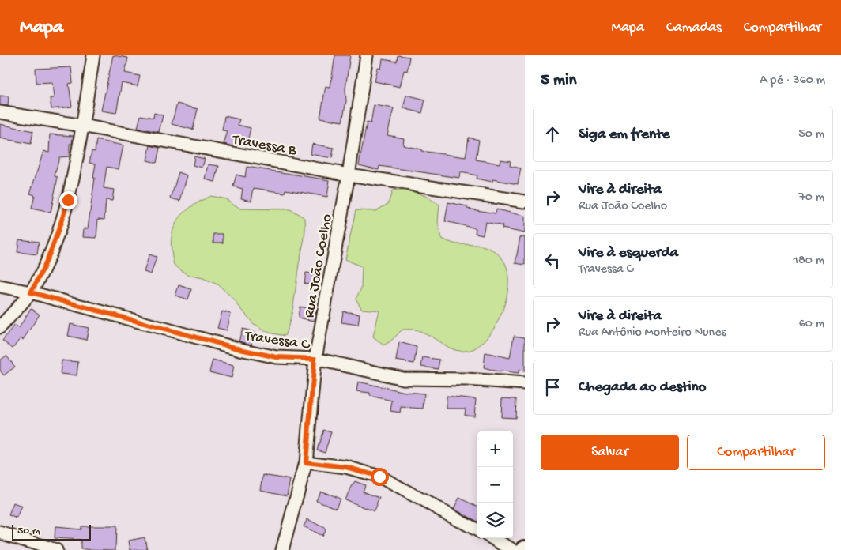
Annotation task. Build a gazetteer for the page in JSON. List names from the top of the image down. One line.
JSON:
{"streets":{"street":["Travessa B","Rua João Coelho","Travessa C"]},"crossings":[["Travessa B","Rua João Coelho"],["Rua João Coelho","Travessa C"]],"scale_bar":"50 m","page":{"header":"Mapa","nav":["Mapa","Camadas","Compartilhar"],"heading":["5 min","A pé · 360 m"],"list":[["Siga em frente","50 m"],["Vire à direita","Rua João Coelho","70 m"],["Vire à esquerda","Travessa C","180 m"],["Vire à direita","Rua Antônio Monteiro Nunes","60 m"],"Chegada ao destino"],"buttons":["Salvar","Compartilhar"],"map_buttons":["+","−"],"scale":"50 m"}}
